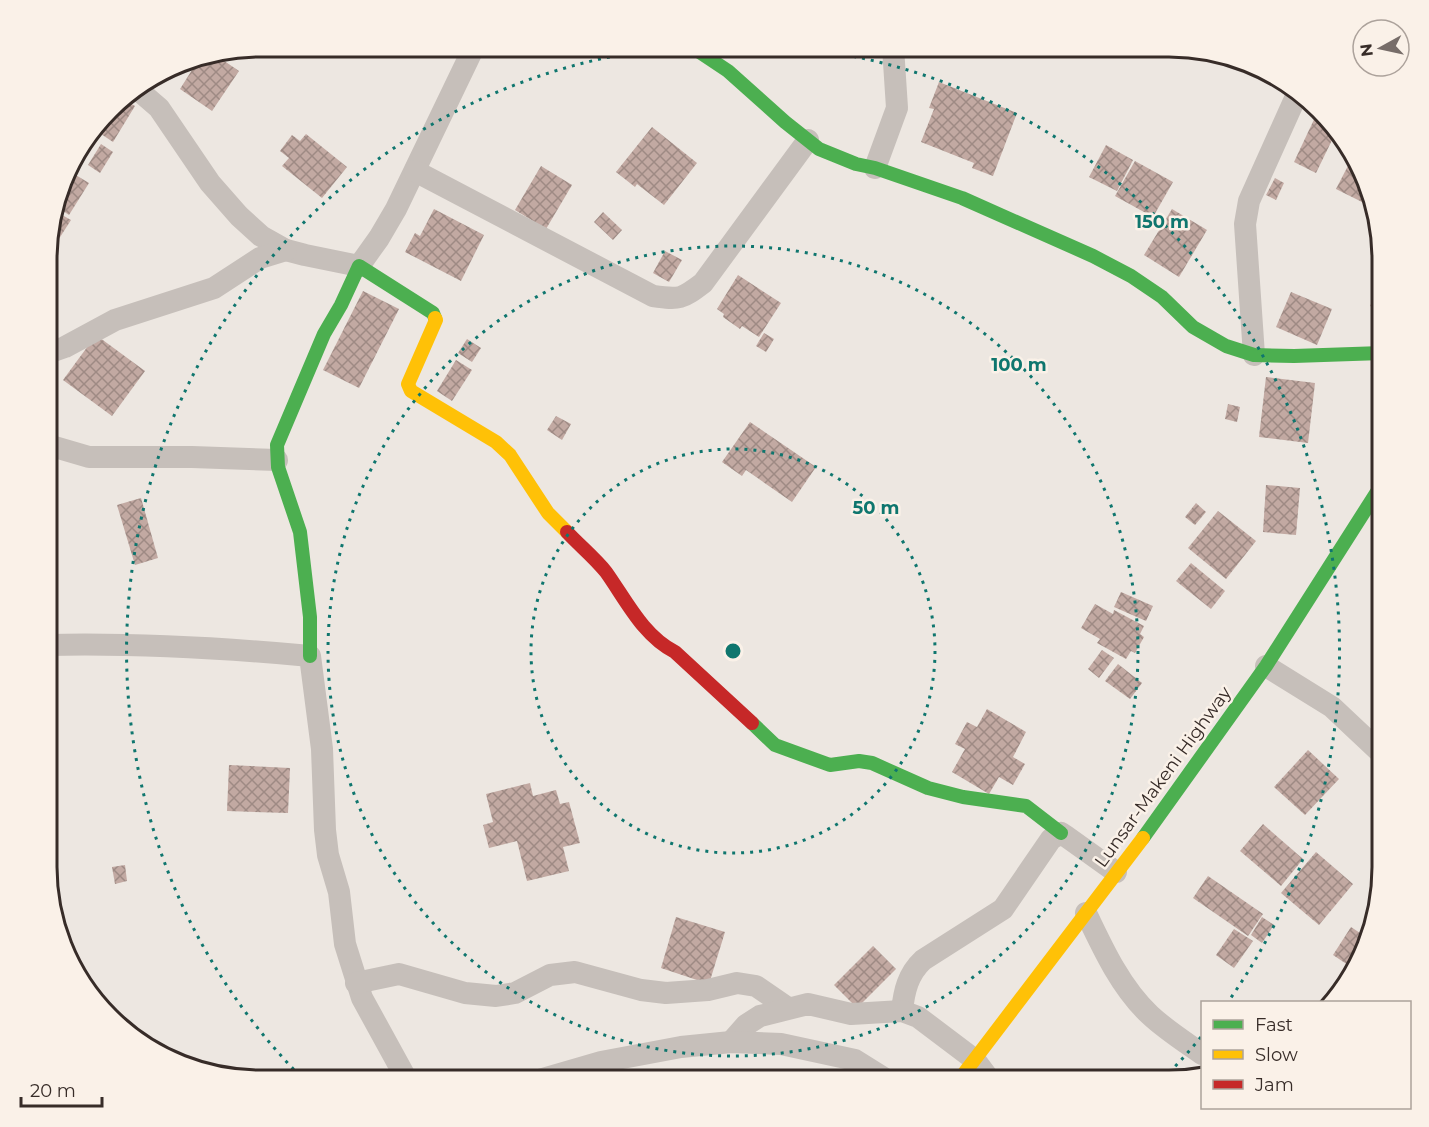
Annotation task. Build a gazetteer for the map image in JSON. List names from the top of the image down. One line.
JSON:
{"streets":{"street":["Lunsar-Makeni Highway"]},"legend":["Fast","Slow","Jam"],"scale_bar":"20 m","north":"left","rings":["150 m","100 m","50 m"]}
